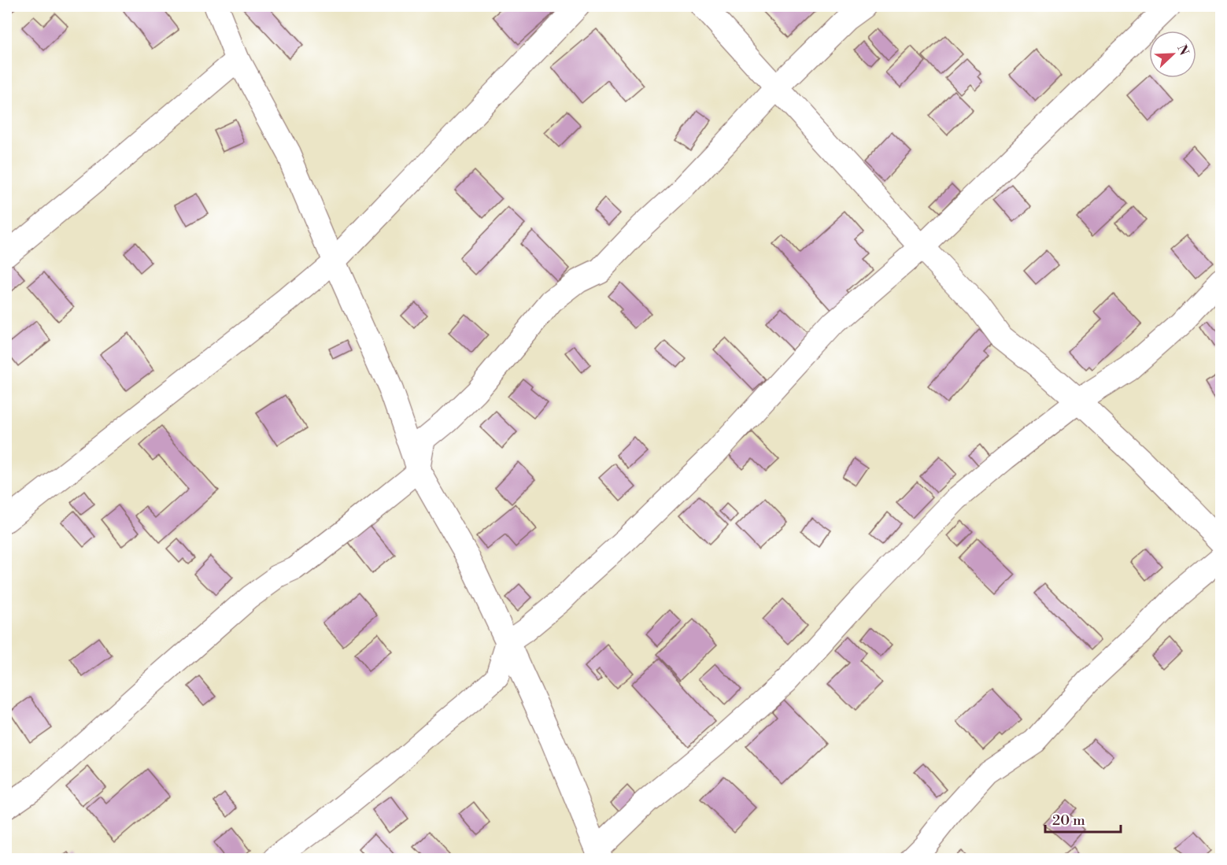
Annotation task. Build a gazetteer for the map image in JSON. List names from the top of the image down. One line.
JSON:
{"scale_bar":"20 m","north":"top right"}
